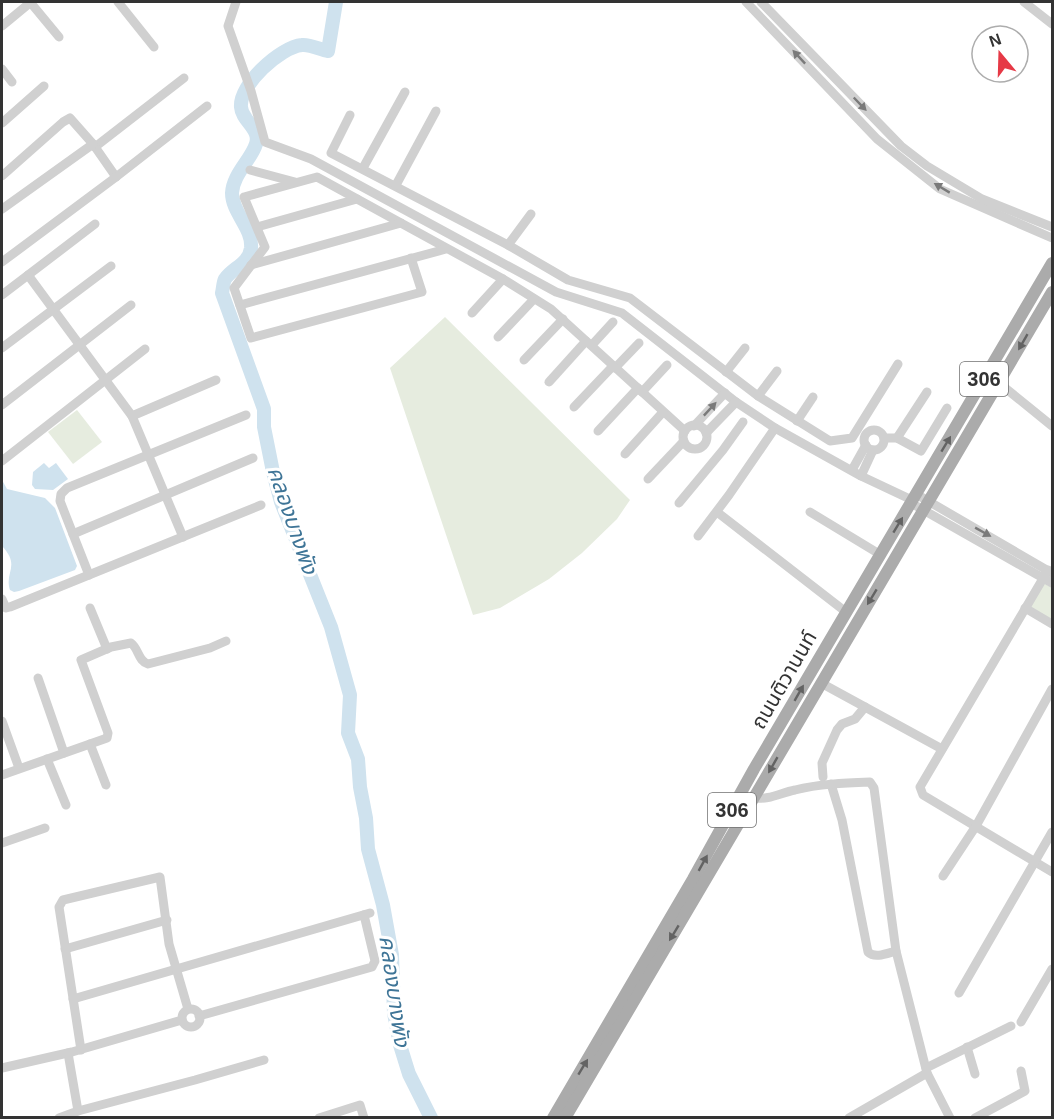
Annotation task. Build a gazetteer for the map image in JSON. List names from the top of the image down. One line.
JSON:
{"streets":{"main road":["306","ถนนติวานนท์"]},"water":["คลองบางพัง"],"north":"top"}
